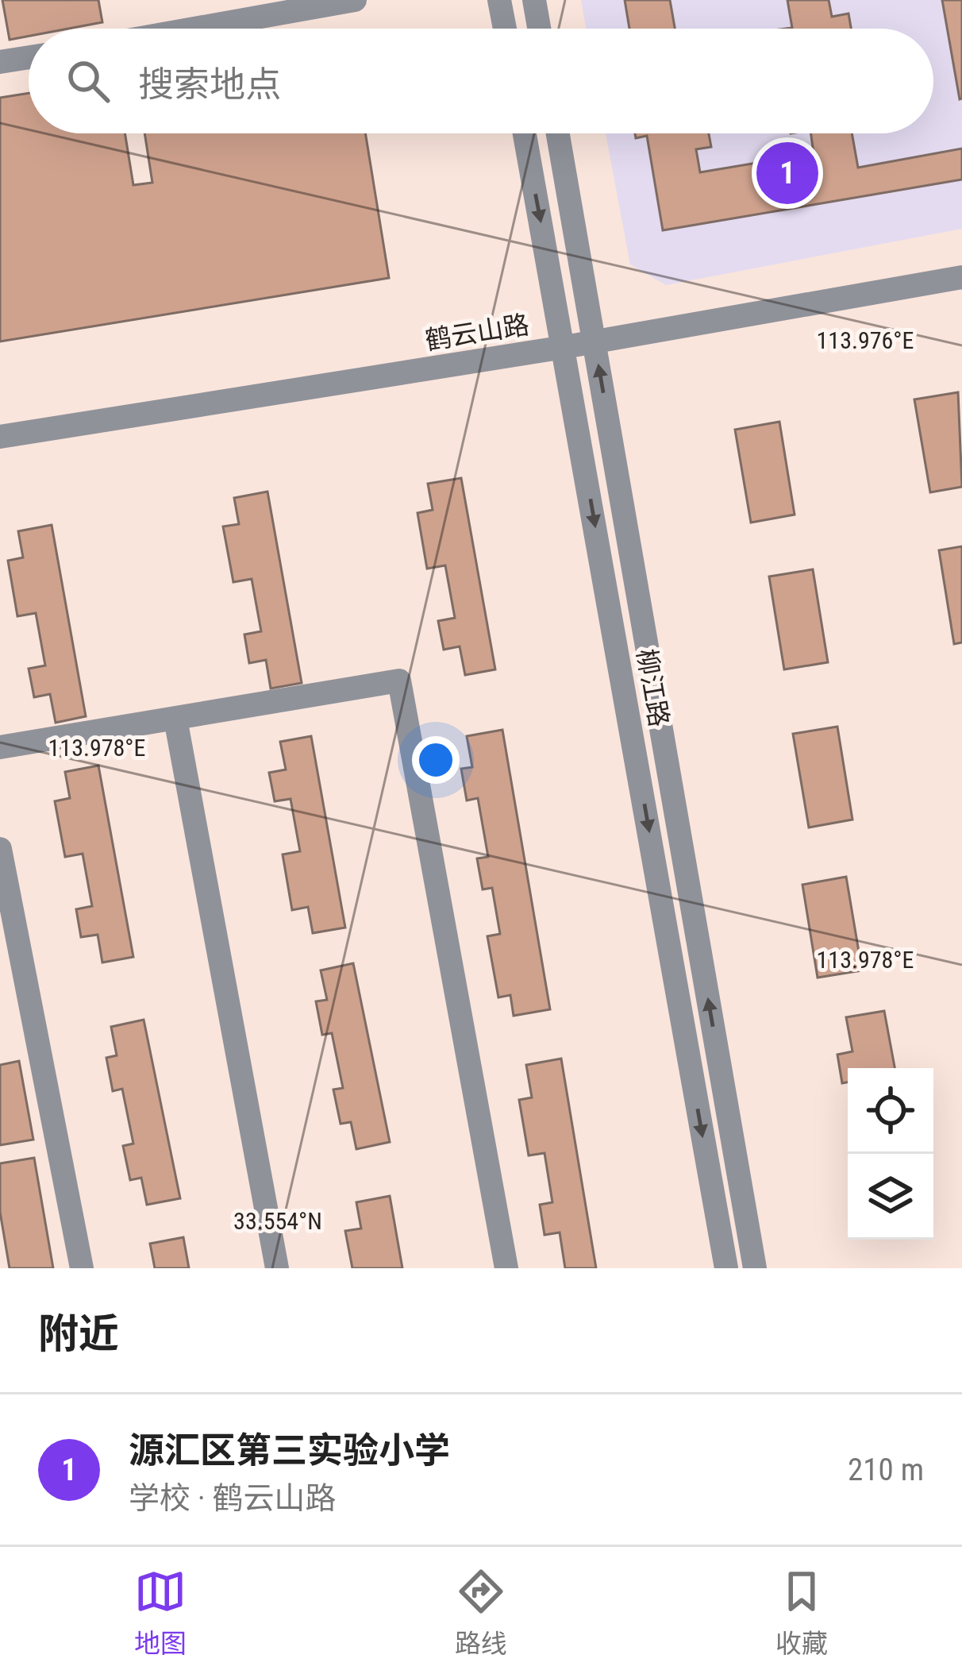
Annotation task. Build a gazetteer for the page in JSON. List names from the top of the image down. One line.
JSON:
{"streets":{"street":["鹤云山路","柳江路"]},"crossings":[["鹤云山路","柳江路"]],"page":{"search":"搜索地点","pins":"1","heading":"附近","list":[{"mark":"1","name":"源汇区第三实验小学","note":"学校 · 鹤云山路","value":"210 m"}],"nav":["地图","路线","收藏"]},"coordinates":["113.976°E","113.978°E","33.554°N"]}
